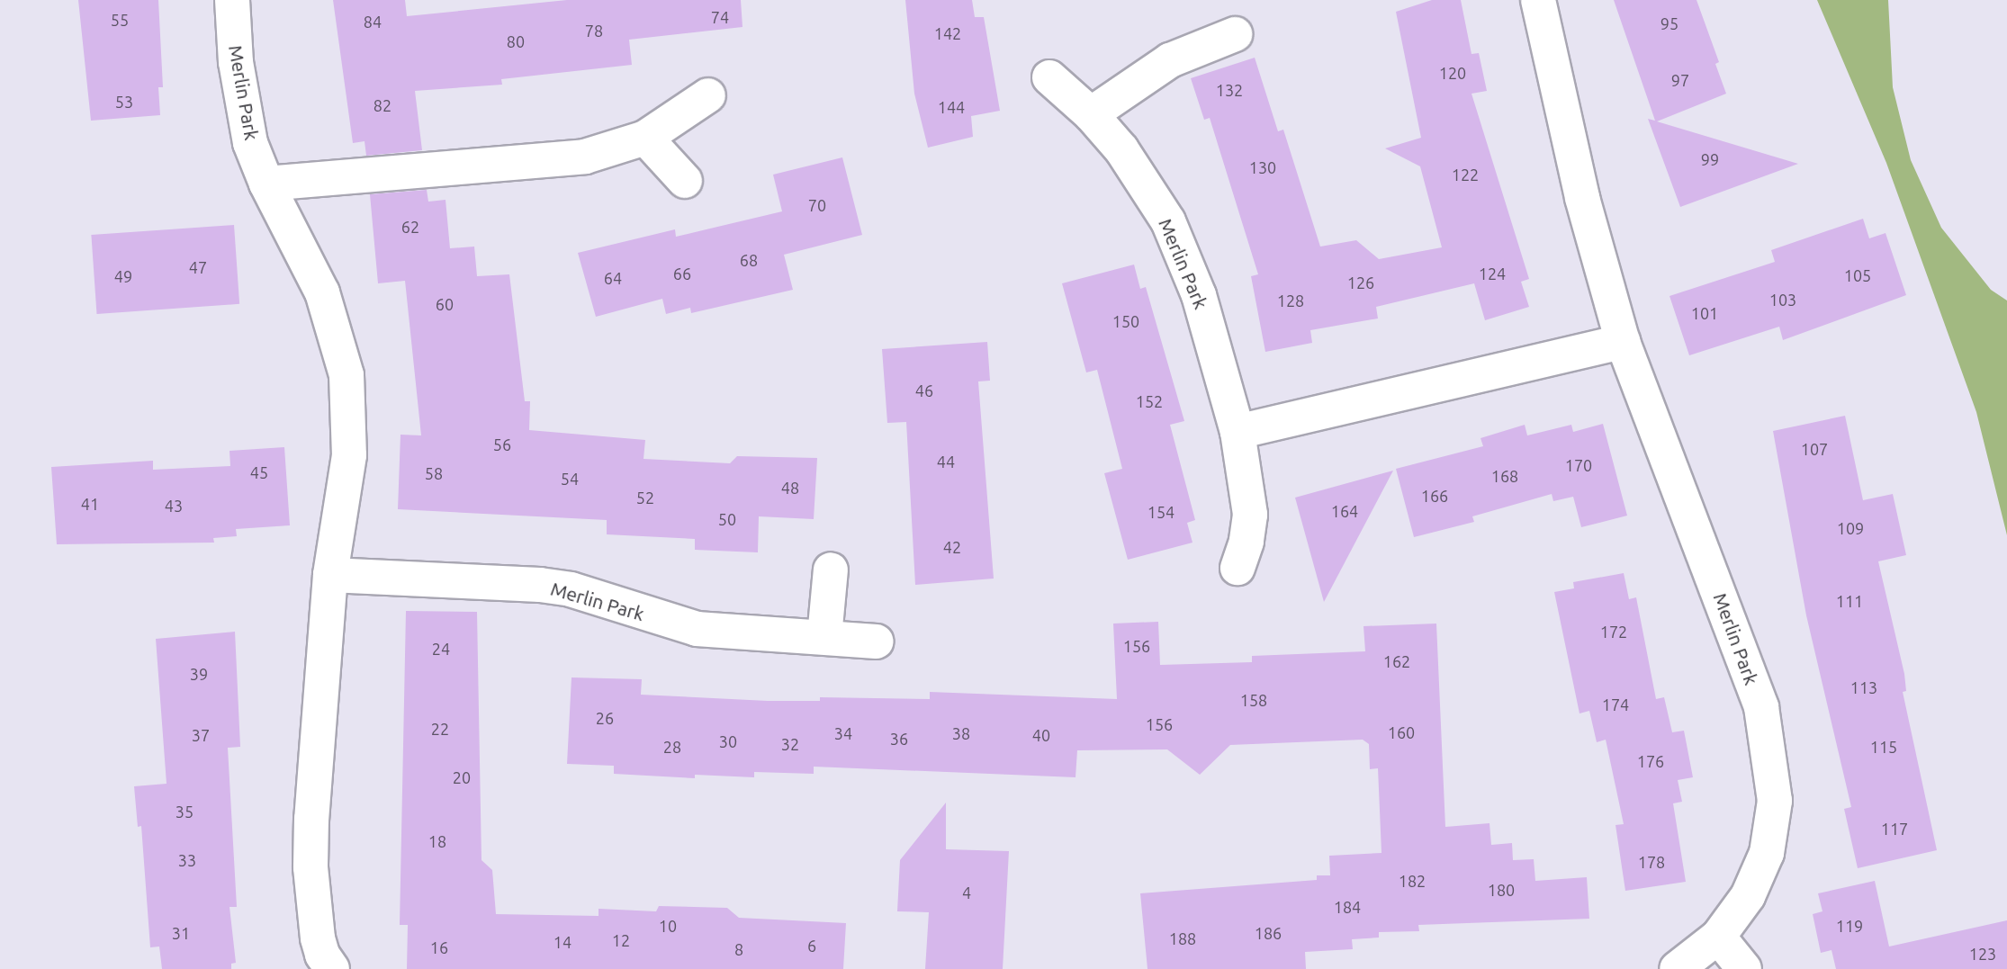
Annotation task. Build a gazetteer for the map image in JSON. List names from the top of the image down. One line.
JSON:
{"streets":{"street":["Merlin Park"]},"house_numbers":["74","55","84","95","78","142","80","120","97","132","53","82","144","99","130","122","70","62","68","47","66","124","105","49","64","126","103","128","60","101","150","46","152","56","107","44","170","45","58","168","54","48","166","52","41","43","164","154","50","109","42","111","172","156","24","162","39","113","158","174","26","156","22","160","34","38","37","40","36","30","32","28","115","176","20","35","117","18","33","178","182","180","4","184","10","119","31","186","188","12","14","6","16","8","123"]}
